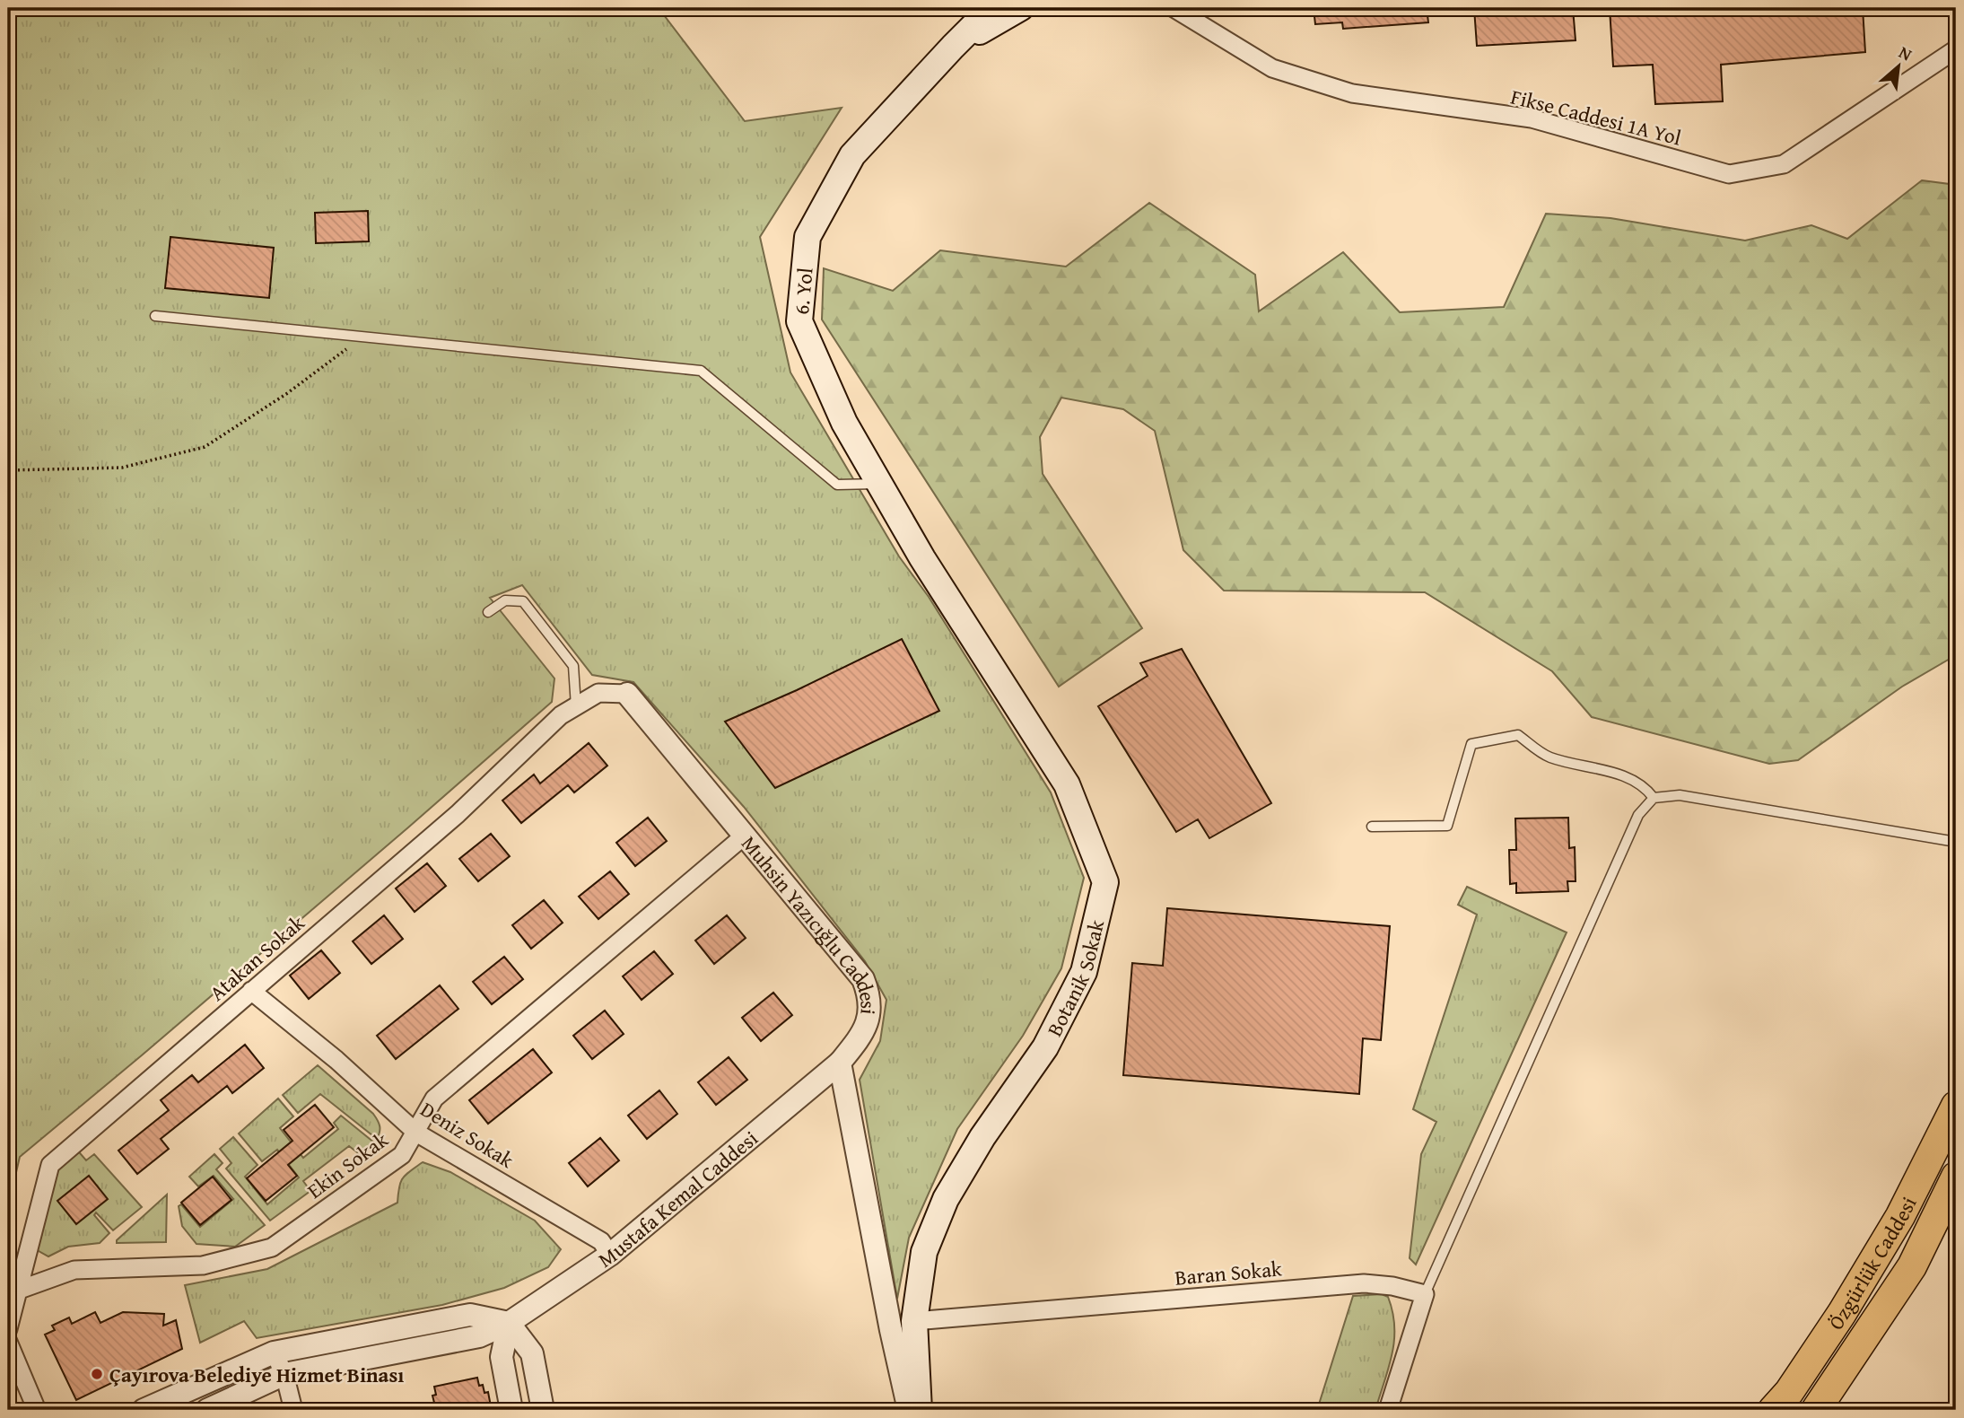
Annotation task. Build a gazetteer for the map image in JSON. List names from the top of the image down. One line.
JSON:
{"streets":{"main road":["6. Yol","Botanik Sokak","Özgürlük Caddesi"],"street":["Fikse Caddesi 1A Yol","Muhsin Yazıcığlu Caddesi","Atakan Sokak","Deniz Sokak","Ekin Sokak","Mustafa Kemal Caddesi","Baran Sokak"]},"crossings":[["6. Yol","Botanik Sokak"],["Muhsin Yazıcığlu Caddesi","Atakan Sokak"],["Muhsin Yazıcığlu Caddesi","Ekin Sokak"],["Muhsin Yazıcığlu Caddesi","Mustafa Kemal Caddesi"],["Atakan Sokak","Deniz Sokak"],["Atakan Sokak","Ekin Sokak"],["Botanik Sokak","Baran Sokak"],["Deniz Sokak","Ekin Sokak"],["Deniz Sokak","Mustafa Kemal Caddesi"]],"places":["Çayırova Belediye Hizmet Binası"],"north":"top right"}
